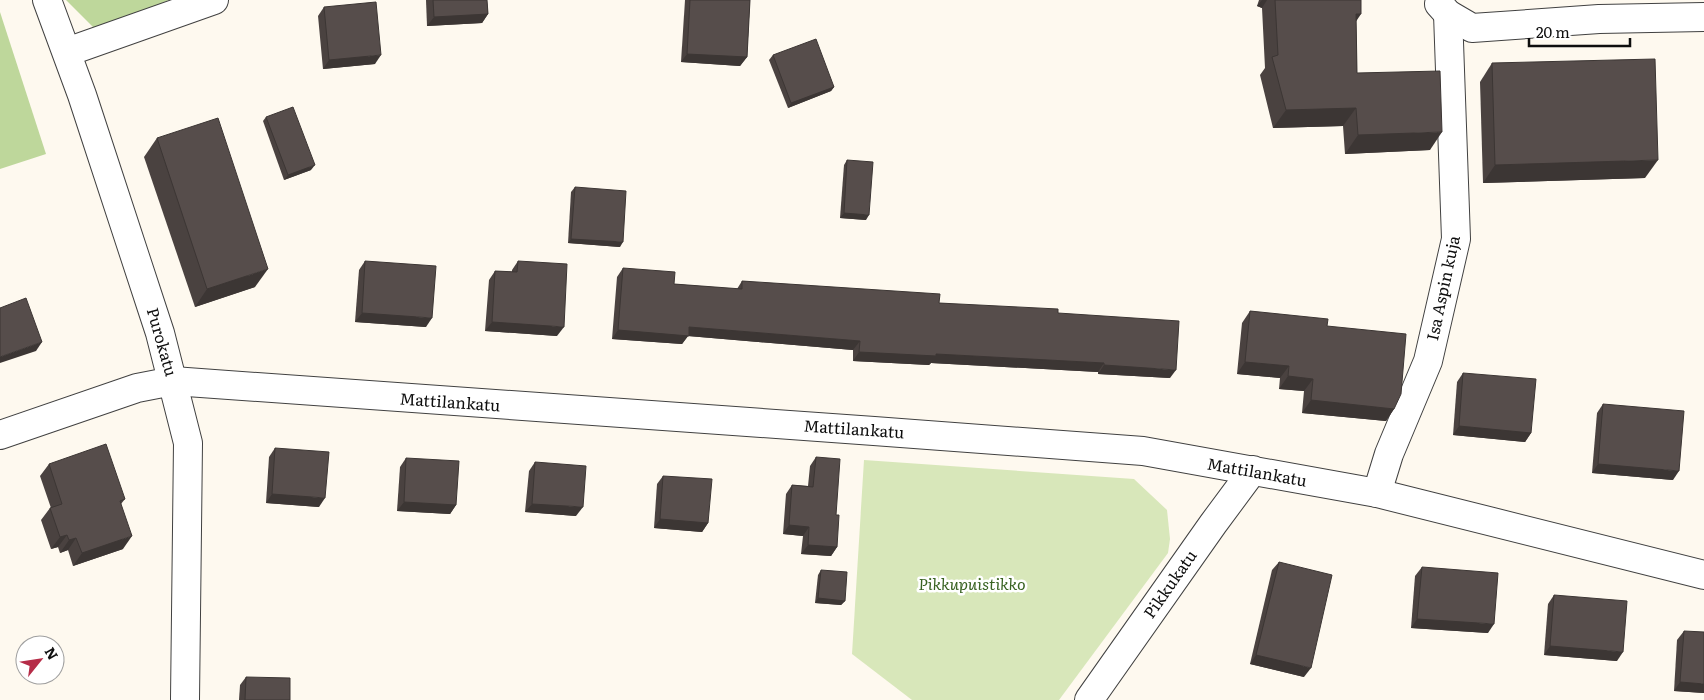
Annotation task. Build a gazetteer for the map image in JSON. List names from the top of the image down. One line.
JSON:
{"streets":{"street":["Isa Aspin kuja","Purokatu","Mattilankatu","Pikkukatu"]},"crossings":[["Isa Aspin kuja","Mattilankatu"],["Purokatu","Mattilankatu"],["Mattilankatu","Pikkukatu"]],"parks":["Pikkupuistikko"],"scale_bar":"20 m","north":"top right"}
